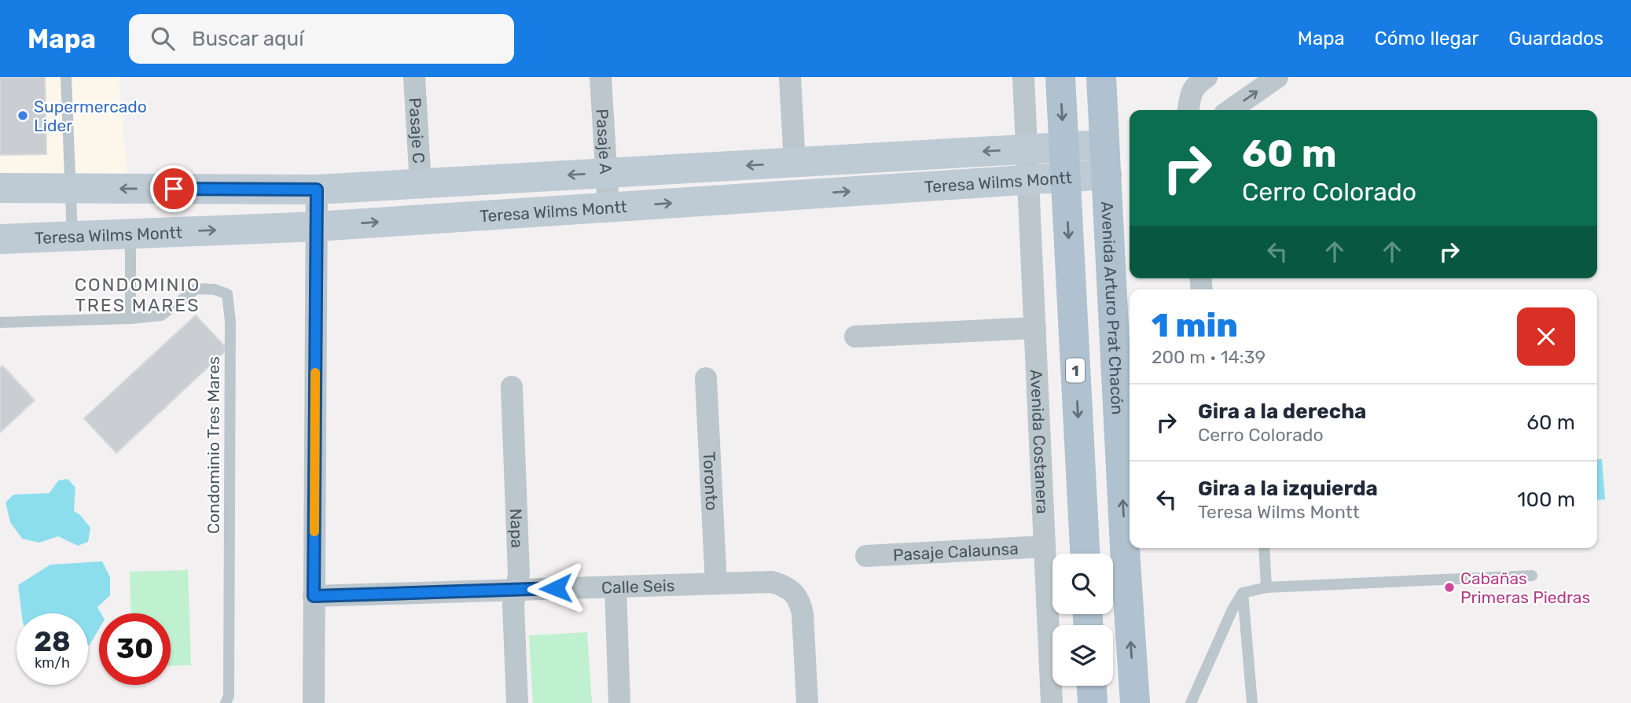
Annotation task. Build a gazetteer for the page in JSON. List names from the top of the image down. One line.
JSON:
{"streets":{"main road":["Avenida Arturo Prat Chacón","1"],"street":["Pasaje C","Pasaje A","Teresa Wilms Montt","Avenida Costanera","Toronto","Napa","Pasaje Calaunsa","Calle Seis"],"lane":["Condominio Tres Mares"]},"crossings":[["Pasaje C","Teresa Wilms Montt"],["Pasaje A","Teresa Wilms Montt"],["Teresa Wilms Montt","Avenida Arturo Prat Chacón"],["Teresa Wilms Montt","1"],["Teresa Wilms Montt","Avenida Costanera"],["Avenida Costanera","Pasaje Calaunsa"],["Toronto","Calle Seis"],["Napa","Calle Seis"]],"districts":["CONDOMINIO TRES MARES"],"places":["Supermercado Lider","Cabañas Primeras Piedras"],"page":{"header":"Mapa","search":"Buscar aquí","nav":["Mapa","Cómo llegar","Guardados"],"turn":["60 m","Cerro Colorado"],"heading":["1 min","200 m · 14:39"],"list":[{"name":"Gira a la derecha","note":"Cerro Colorado","value":"60 m"},{"name":"Gira a la izquierda","note":"Teresa Wilms Montt","value":"100 m"}],"speed":"28 km/h","limit":"30"}}
